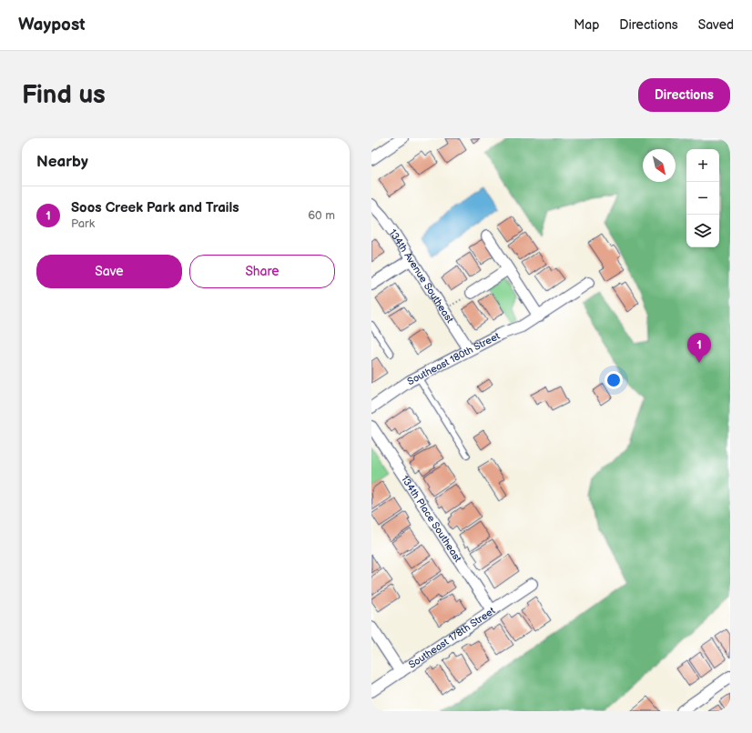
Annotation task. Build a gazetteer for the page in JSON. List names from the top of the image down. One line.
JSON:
{"streets":{"street":["134th Avenue Southeast","Southeast 180th Street","134th Place Southeast","Southeast 178th Street"]},"crossings":[["134th Avenue Southeast","Southeast 180th Street"],["134th Place Southeast","Southeast 178th Street"]],"north":"bottom right","page":{"header":"Waypost","nav":["Map","Directions","Saved"],"buttons":["Directions",["Save","Share"]],"title":"Find us","heading":"Nearby","map_buttons":["+","−"],"list":[{"mark":"1","name":"Soos Creek Park and Trails","note":"Park","value":"60 m"}],"pins":"1"}}
